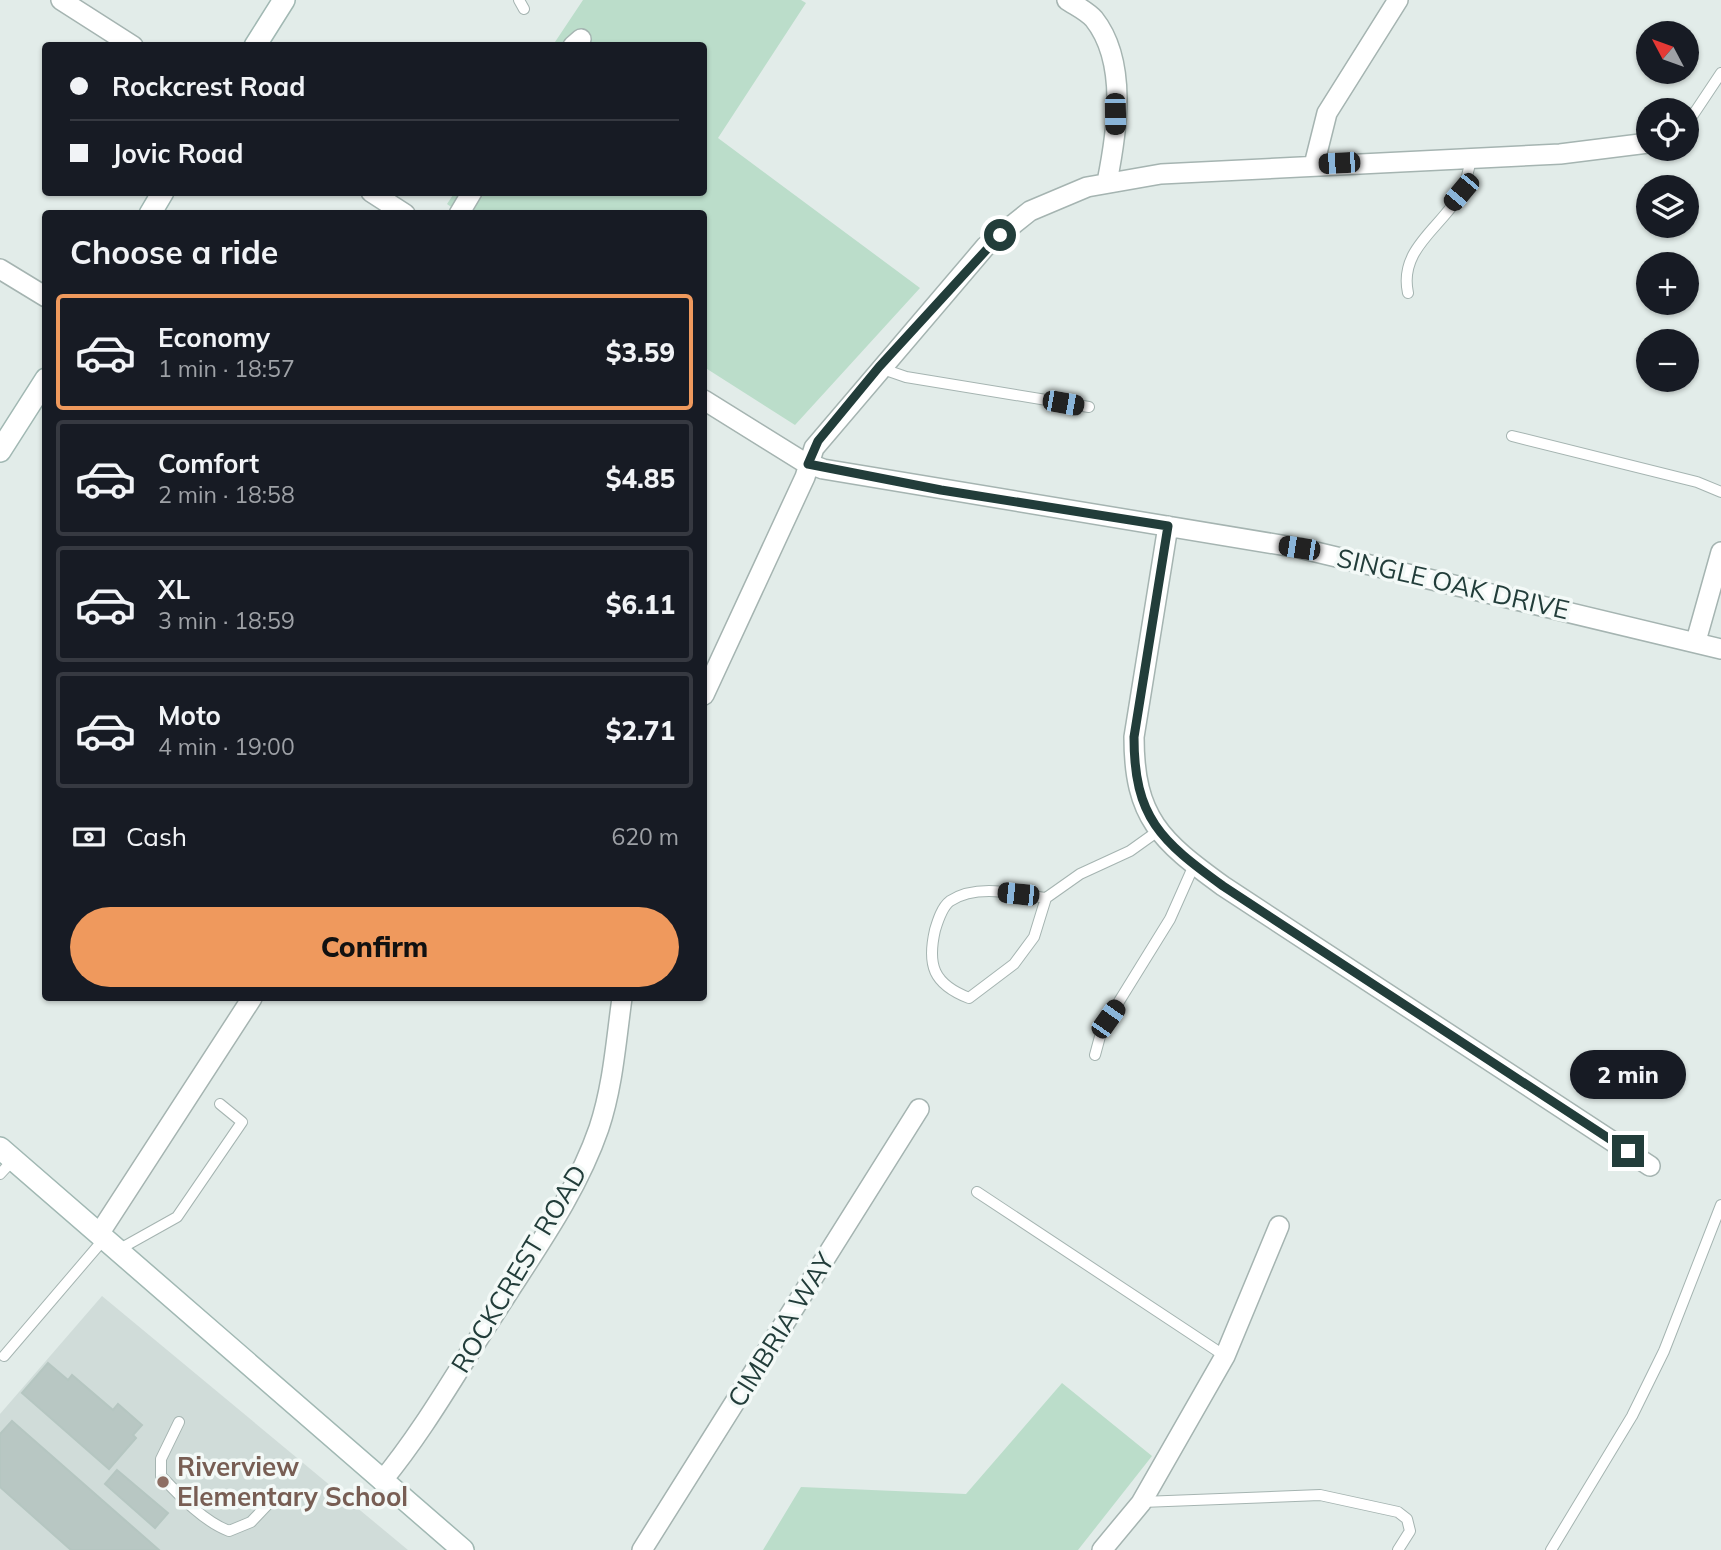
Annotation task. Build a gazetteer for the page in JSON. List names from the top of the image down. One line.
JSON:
{"streets":{"street":["SINGLE OAK DRIVE","ROCKCREST ROAD","CIMBRIA WAY"]},"places":["Riverview Elementary School"],"north":"top left","page":{"map_buttons":["+","−"],"banner":["Rockcrest Road","Jovic Road"],"heading":"Choose a ride","list":[{"name":"Economy","note":"1 min · 18:57","value":"$3.59"},{"name":"Comfort","note":"2 min · 18:58","value":"$4.85"},{"name":"XL","note":"3 min · 18:59","value":"$6.11"},{"name":"Moto","note":"4 min · 19:00","value":"$2.71"}],"pay":["Cash","620 m"],"buttons":"Confirm","bubble":"2 min"}}
